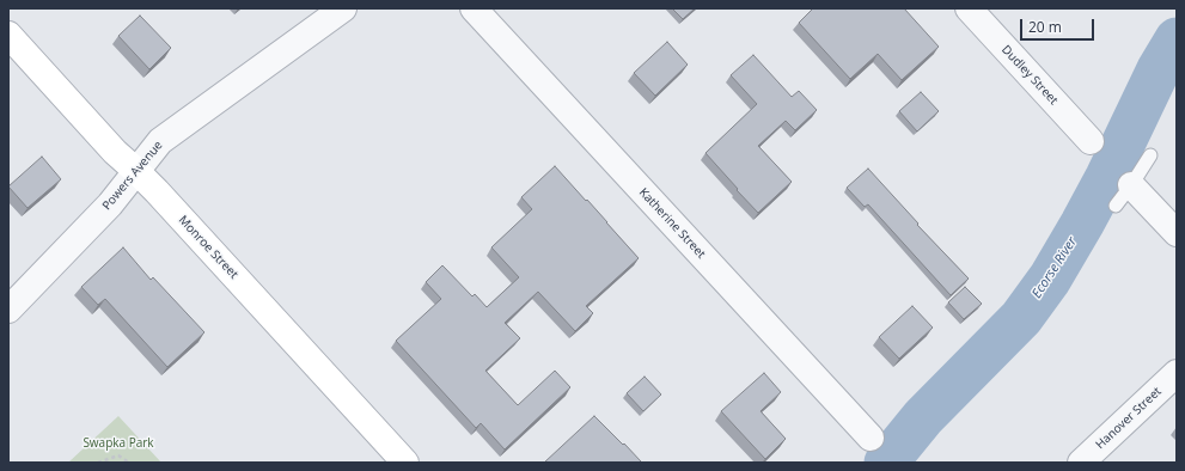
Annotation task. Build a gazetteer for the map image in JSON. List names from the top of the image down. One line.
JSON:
{"streets":{"street":["Dudley Street","Powers Avenue","Katherine Street","Monroe Street","Hanover Street"]},"crossings":[["Powers Avenue","Monroe Street"]],"water":["Ecorse River"],"parks":["Swapka Park"],"scale_bar":"20 m"}
